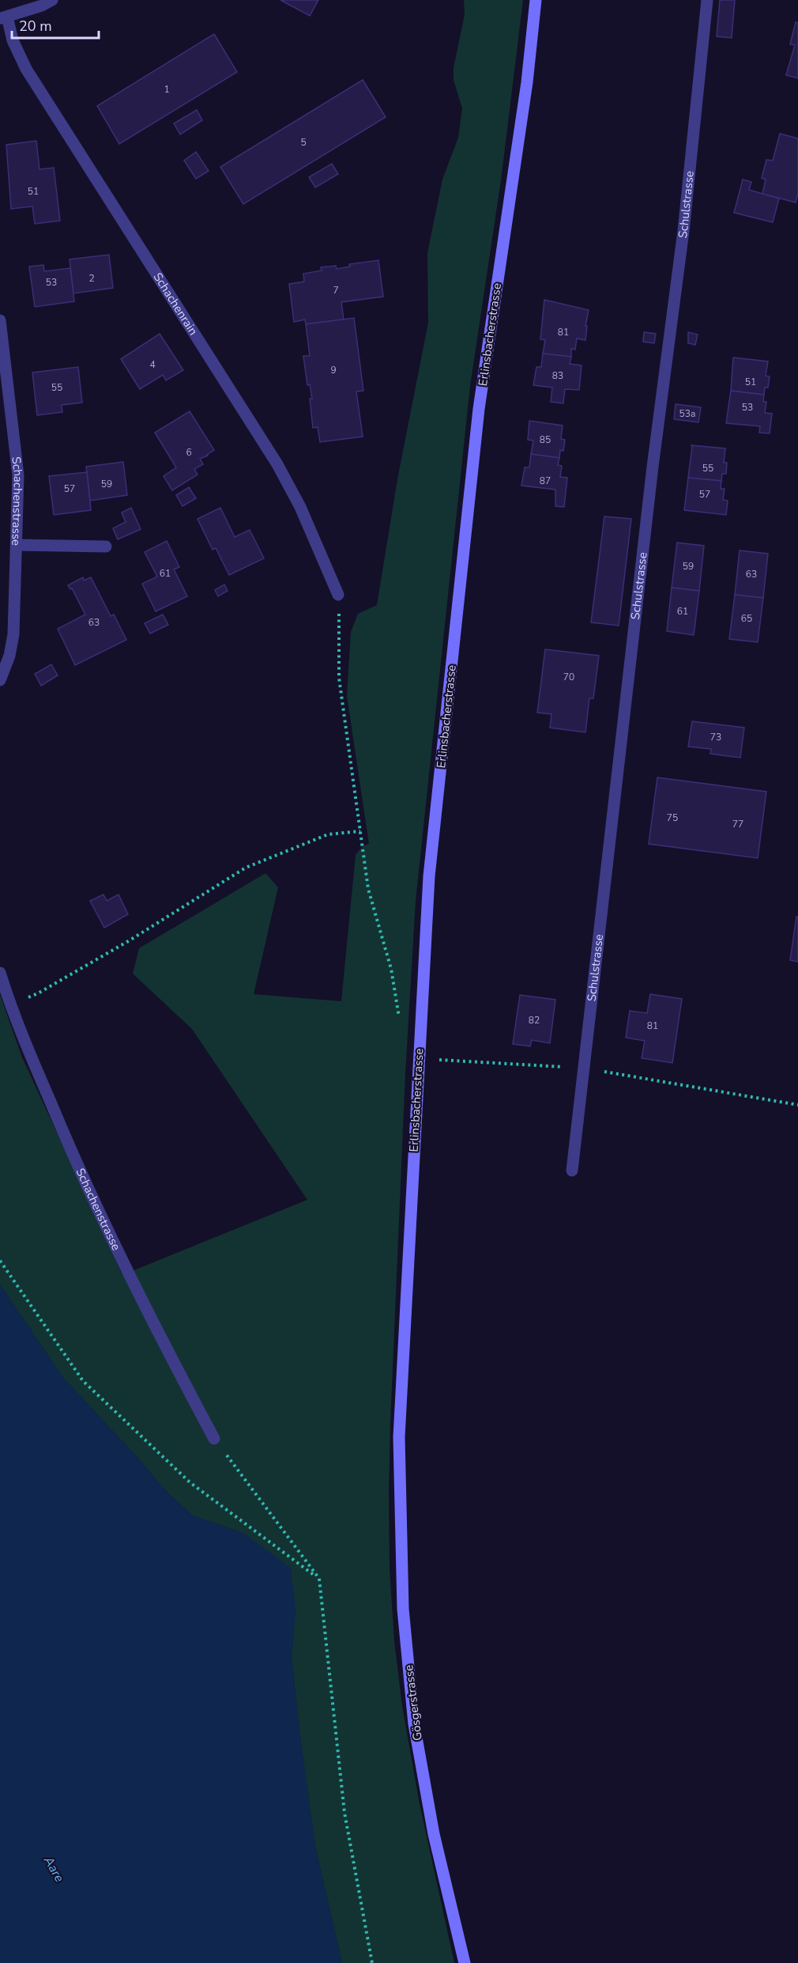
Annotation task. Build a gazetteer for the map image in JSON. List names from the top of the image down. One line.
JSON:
{"streets":{"main road":["Erlinsbacherstrasse","Gösgerstrasse"],"street":["Schulstrasse","Schachenrain","Schachenstrasse"]},"crossings":[["Erlinsbacherstrasse","Gösgerstrasse"]],"water":["Aare"],"house_numbers":["1","5","51","2","53","7","81","4","9","83","51","55","53","53a","85","6","55","87","59","57","57","59","61","63","61","65","63","70","73","75","77","82","81"],"scale_bar":"20 m"}
